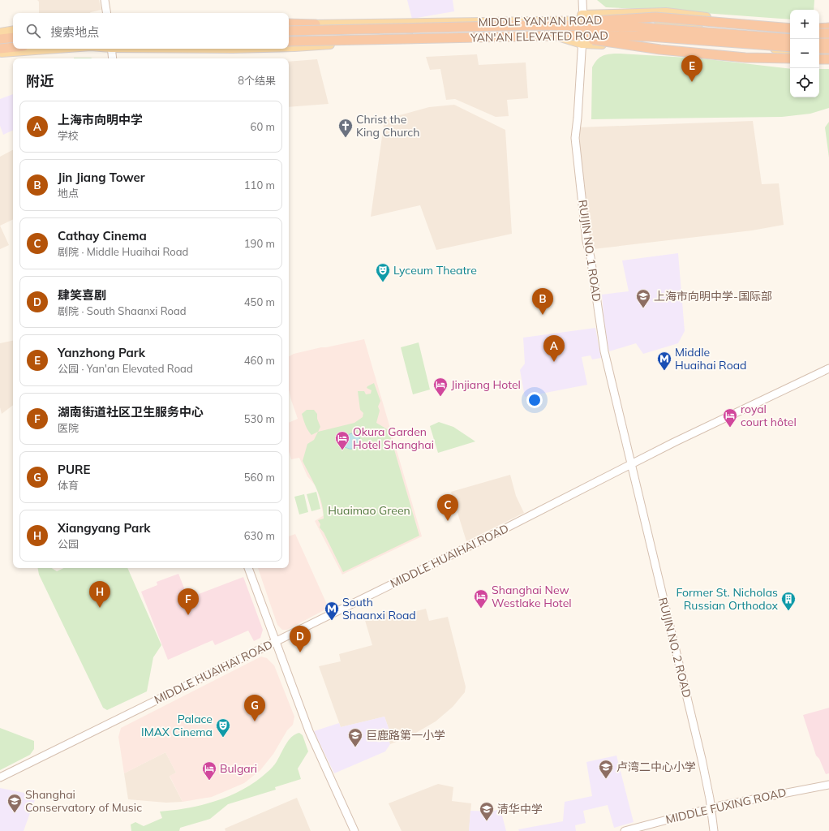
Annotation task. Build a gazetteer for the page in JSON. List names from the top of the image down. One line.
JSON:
{"streets":{"highway":["YAN'AN ELEVATED ROAD"],"main road":["MIDDLE YAN'AN ROAD","RUIJIN NO. 1 ROAD","MIDDLE HUAIHAI ROAD","RUIJIN NO. 2 ROAD","MIDDLE FUXING ROAD"]},"crossings":[["MIDDLE YAN'AN ROAD","RUIJIN NO. 1 ROAD"],["RUIJIN NO. 1 ROAD","MIDDLE HUAIHAI ROAD"],["RUIJIN NO. 1 ROAD","RUIJIN NO. 2 ROAD"],["MIDDLE HUAIHAI ROAD","RUIJIN NO. 2 ROAD"],["RUIJIN NO. 2 ROAD","MIDDLE FUXING ROAD"]],"parks":["Huaimao Green"],"places":{"church":["Christ the King Church"],"theatre":["Lyceum Theatre","Palace IMAX Cinema"],"school or university":["上海市向明中学-国际部","巨鹿路第一小学","卢湾二中心小学","Shanghai Conservatory of Music","清华中学"],"metro station":["Middle Huaihai Road","South Shaanxi Road"],"hotel":["Jinjiang Hotel","royal court hôtel","Okura Garden Hotel Shanghai","Shanghai New Westlake Hotel","Bulgari"],"building":["Former St. Nicholas Russian Orthodox"]},"page":{"map_buttons":["+","−"],"search":"搜索地点","pins":["E","B","A","C","H","F","D","G"],"heading":["附近","8个结果"],"list":[{"mark":"A","name":"上海市向明中学","note":"学校","value":"60 m"},{"mark":"B","name":"Jin Jiang Tower","note":"地点","value":"110 m"},{"mark":"C","name":"Cathay Cinema","note":"剧院 · Middle Huaihai Road","value":"190 m"},{"mark":"D","name":"肆笑喜剧","note":"剧院 · South Shaanxi Road","value":"450 m"},{"mark":"E","name":"Yanzhong Park","note":"公园 · Yan'an Elevated Road","value":"460 m"},{"mark":"F","name":"湖南街道社区卫生服务中心","note":"医院","value":"530 m"},{"mark":"G","name":"PURE","note":"体育","value":"560 m"},{"mark":"H","name":"Xiangyang Park","note":"公园","value":"630 m"}]}}
